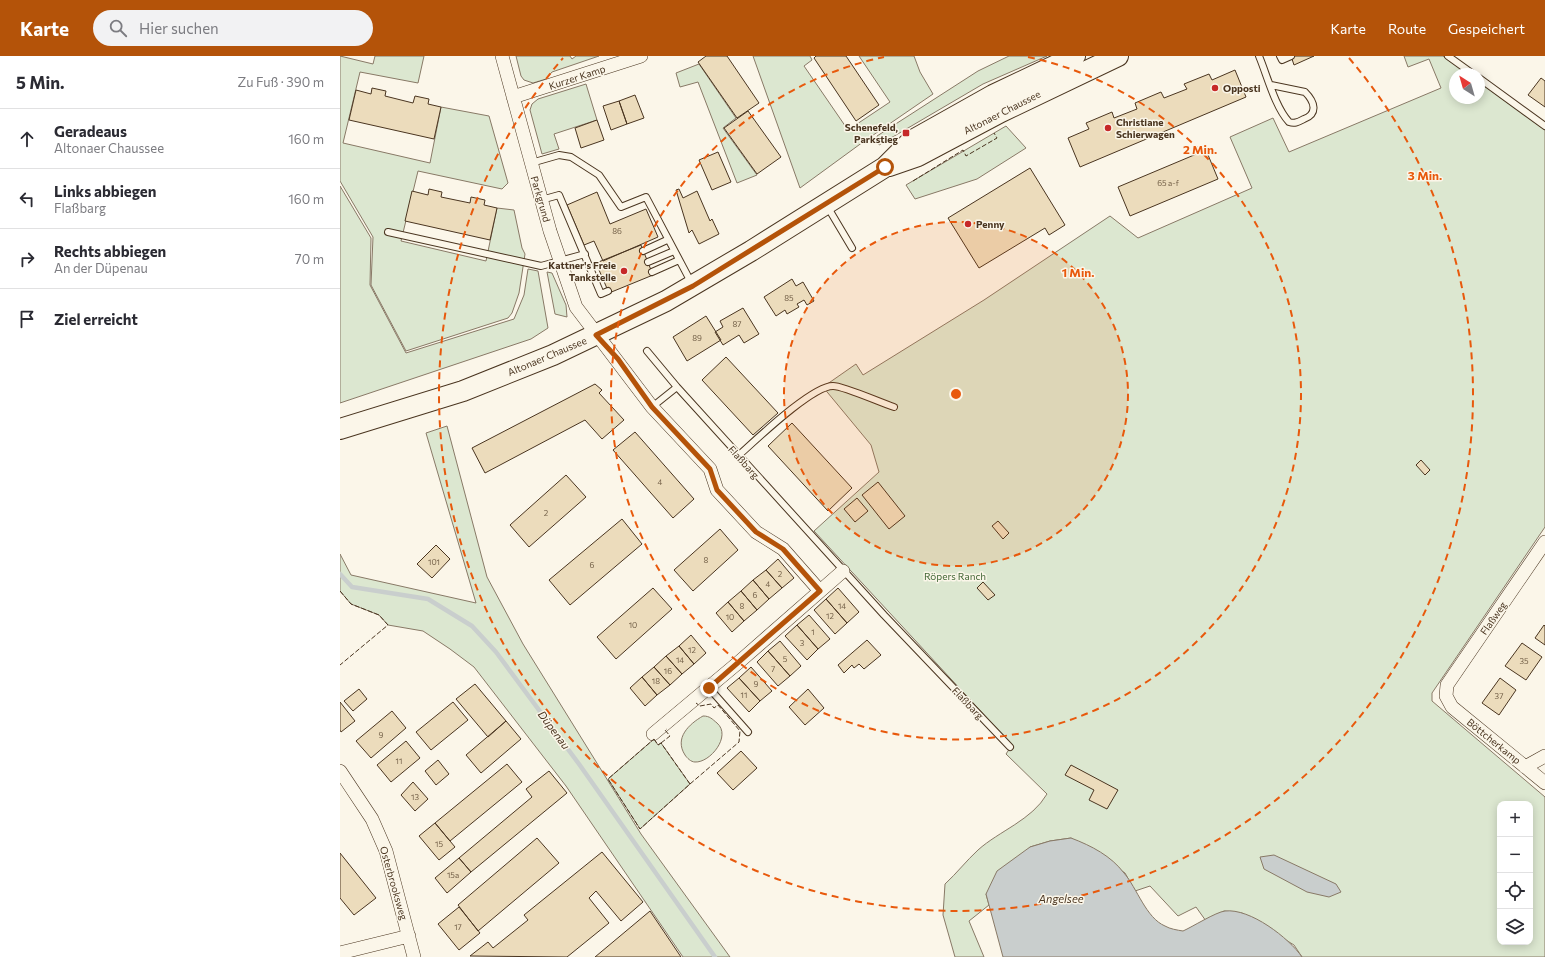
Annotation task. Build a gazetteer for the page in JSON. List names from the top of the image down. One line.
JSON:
{"streets":{"main road":["Altonaer Chaussee"],"street":["Kurzer Kamp","Parkgrund","Flaßweg","Böttcherkamp","Osterbrooksweg"],"lane":["Flaßbarg"]},"crossings":[["Kurzer Kamp","Parkgrund"],["Altonaer Chaussee","Parkgrund"],["Flaßweg","Böttcherkamp"]],"water":["Düpenau","Angelsee"],"parks":["Röpers Ranch"],"places":{"other":["Opposti","Christiane Schierwagen","Penny","Kattner's Freie Tankstelle"],"transit":["Schenefeld, Parkstieg"]},"house_numbers":["65 a-f","86","85","87","89","4","2","8","101","6","2","4","6","8","14","12","10","10","1","3","12","5","14","35","7","16","18","9","11","37","9","11","13","15","15a","17"],"north":"top left","page":{"header":"Karte","search":"Hier suchen","nav":["Karte","Route","Gespeichert"],"heading":["5 Min.","Zu Fuß · 390 m"],"list":[["Geradeaus","Altonaer Chaussee","160 m"],["Links abbiegen","Flaßbarg","160 m"],["Rechts abbiegen","An der Düpenau","70 m"],"Ziel erreicht"],"map_buttons":["+","−"]},"rings":["2 Min.","3 Min.","1 Min."]}
